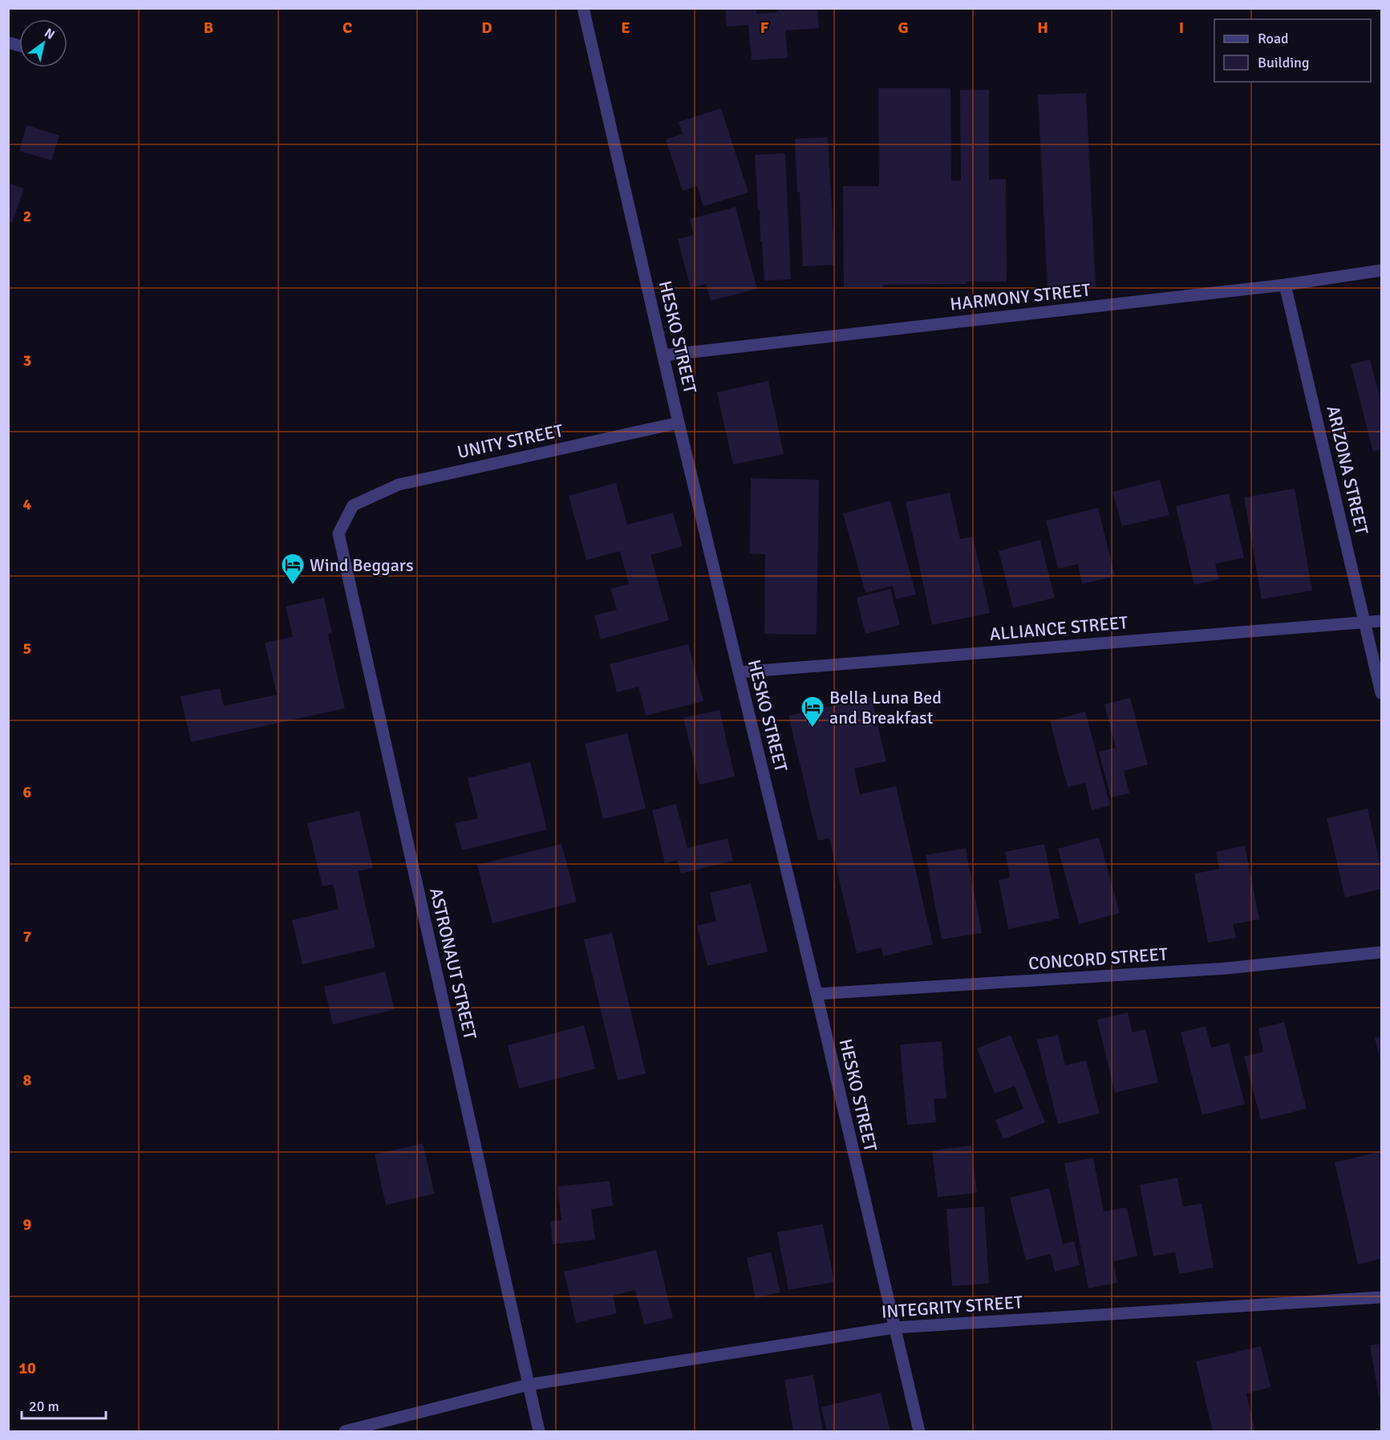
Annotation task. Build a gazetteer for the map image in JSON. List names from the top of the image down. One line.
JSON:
{"streets":{"street":["HARMONY STREET","HESKO STREET","UNITY STREET","ARIZONA STREET","ALLIANCE STREET","CONCORD STREET","ASTRONAUT STREET","INTEGRITY STREET"]},"crossings":[["HARMONY STREET","HESKO STREET"],["HARMONY STREET","ARIZONA STREET"],["HESKO STREET","UNITY STREET"],["HESKO STREET","ALLIANCE STREET"],["HESKO STREET","CONCORD STREET"],["HESKO STREET","INTEGRITY STREET"],["UNITY STREET","ASTRONAUT STREET"],["ARIZONA STREET","ALLIANCE STREET"],["ASTRONAUT STREET","INTEGRITY STREET"]],"places":{"hotel":["Wind Beggars","Bella Luna Bed and Breakfast"]},"legend":["Road","Building"],"scale_bar":"20 m","north":"top right","grid":{"columns":["B","C","D","E","F","G","H","I"],"rows":["2","3","4","5","6","7","8","9","10"]}}
